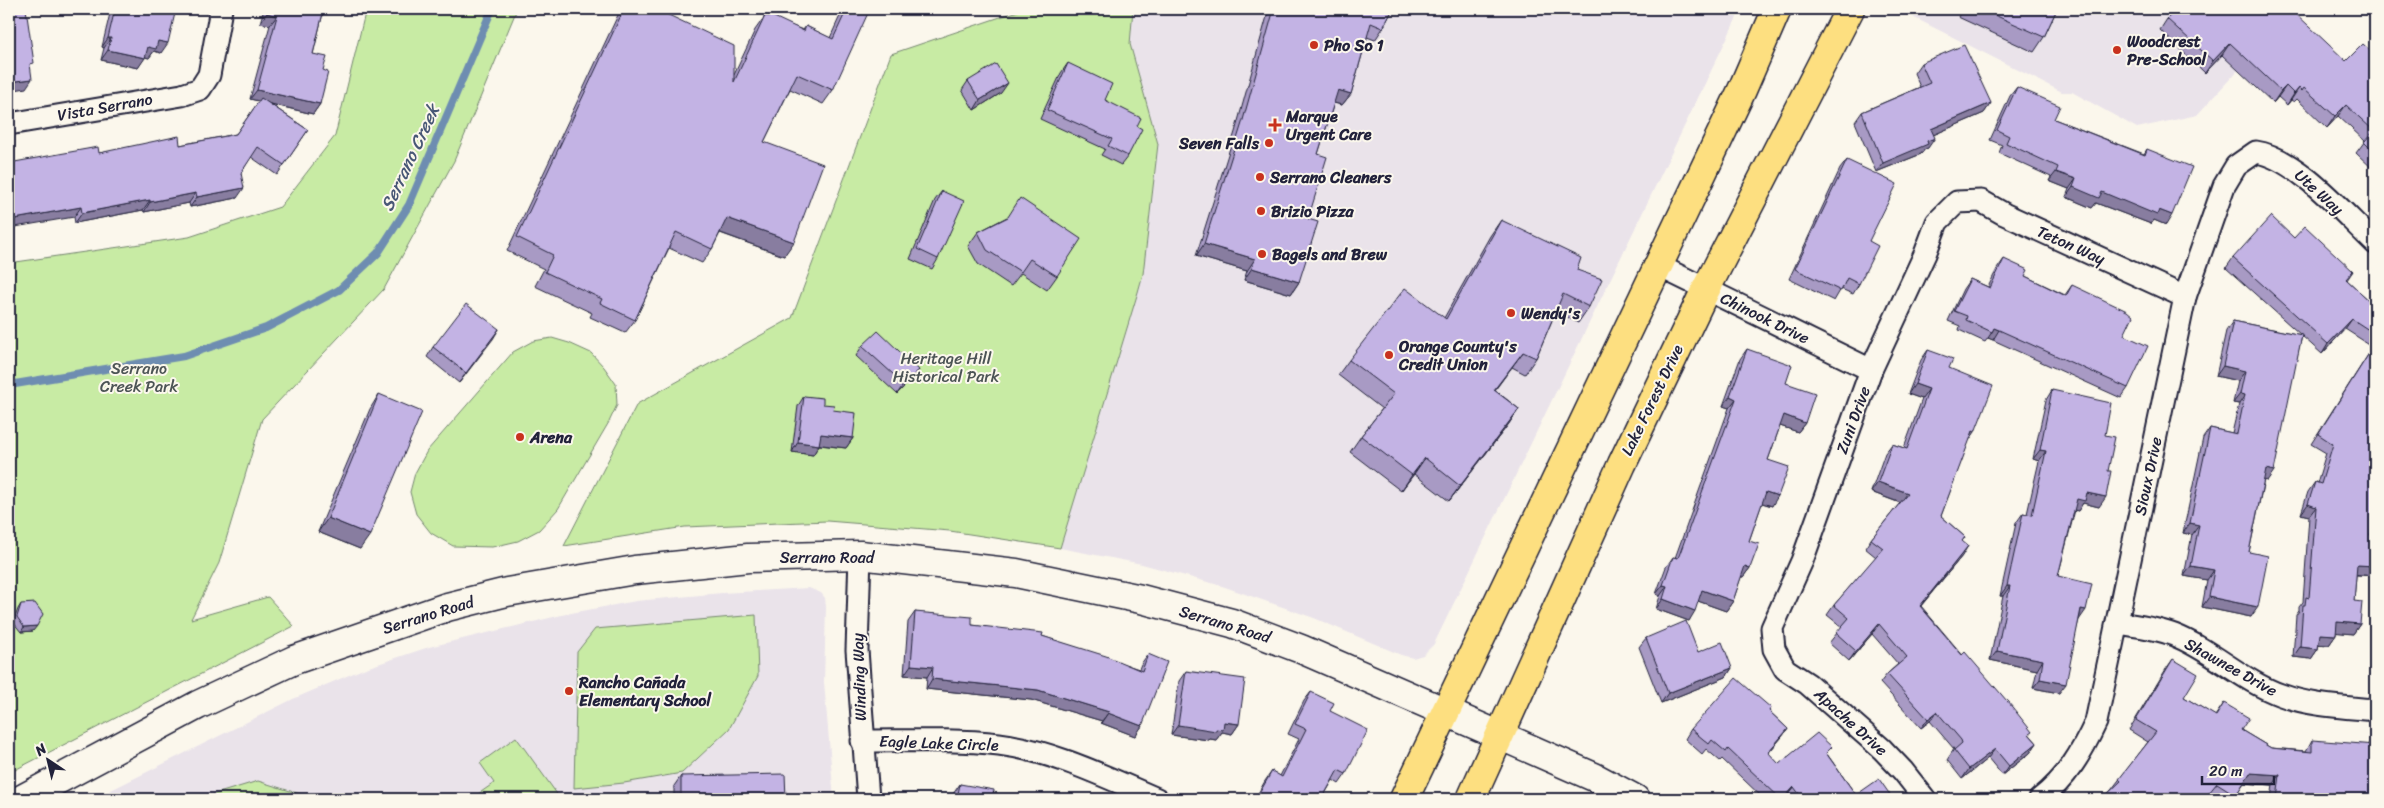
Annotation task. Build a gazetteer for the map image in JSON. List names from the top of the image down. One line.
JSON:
{"streets":{"main road":["Lake Forest Drive"],"street":["Vista Serrano","Ute Way","Teton Way","Chinook Drive","Zuni Drive","Sioux Drive","Serrano Road","Shawnee Drive","Winding Way","Apache Drive","Eagle Lake Circle"]},"crossings":[["Ute Way","Sioux Drive"],["Teton Way","Zuni Drive"],["Teton Way","Sioux Drive"],["Chinook Drive","Lake Forest Drive"],["Chinook Drive","Zuni Drive"],["Lake Forest Drive","Serrano Road"],["Zuni Drive","Apache Drive"],["Sioux Drive","Shawnee Drive"],["Serrano Road","Winding Way"],["Winding Way","Eagle Lake Circle"]],"water":["Serrano Creek"],"parks":["Heritage Hill Historical Park","Serrano Creek Park"],"places":{"other":["Pho So 1","Woodcrest Pre-School","Seven Falls","Serrano Cleaners","Brizio Pizza","Bagels and Brew","Wendy's","Orange County's Credit Union","Arena","Rancho Cañada Elementary School"],"health":["Marque Urgent Care"]},"scale_bar":"20 m","north":"top left"}
